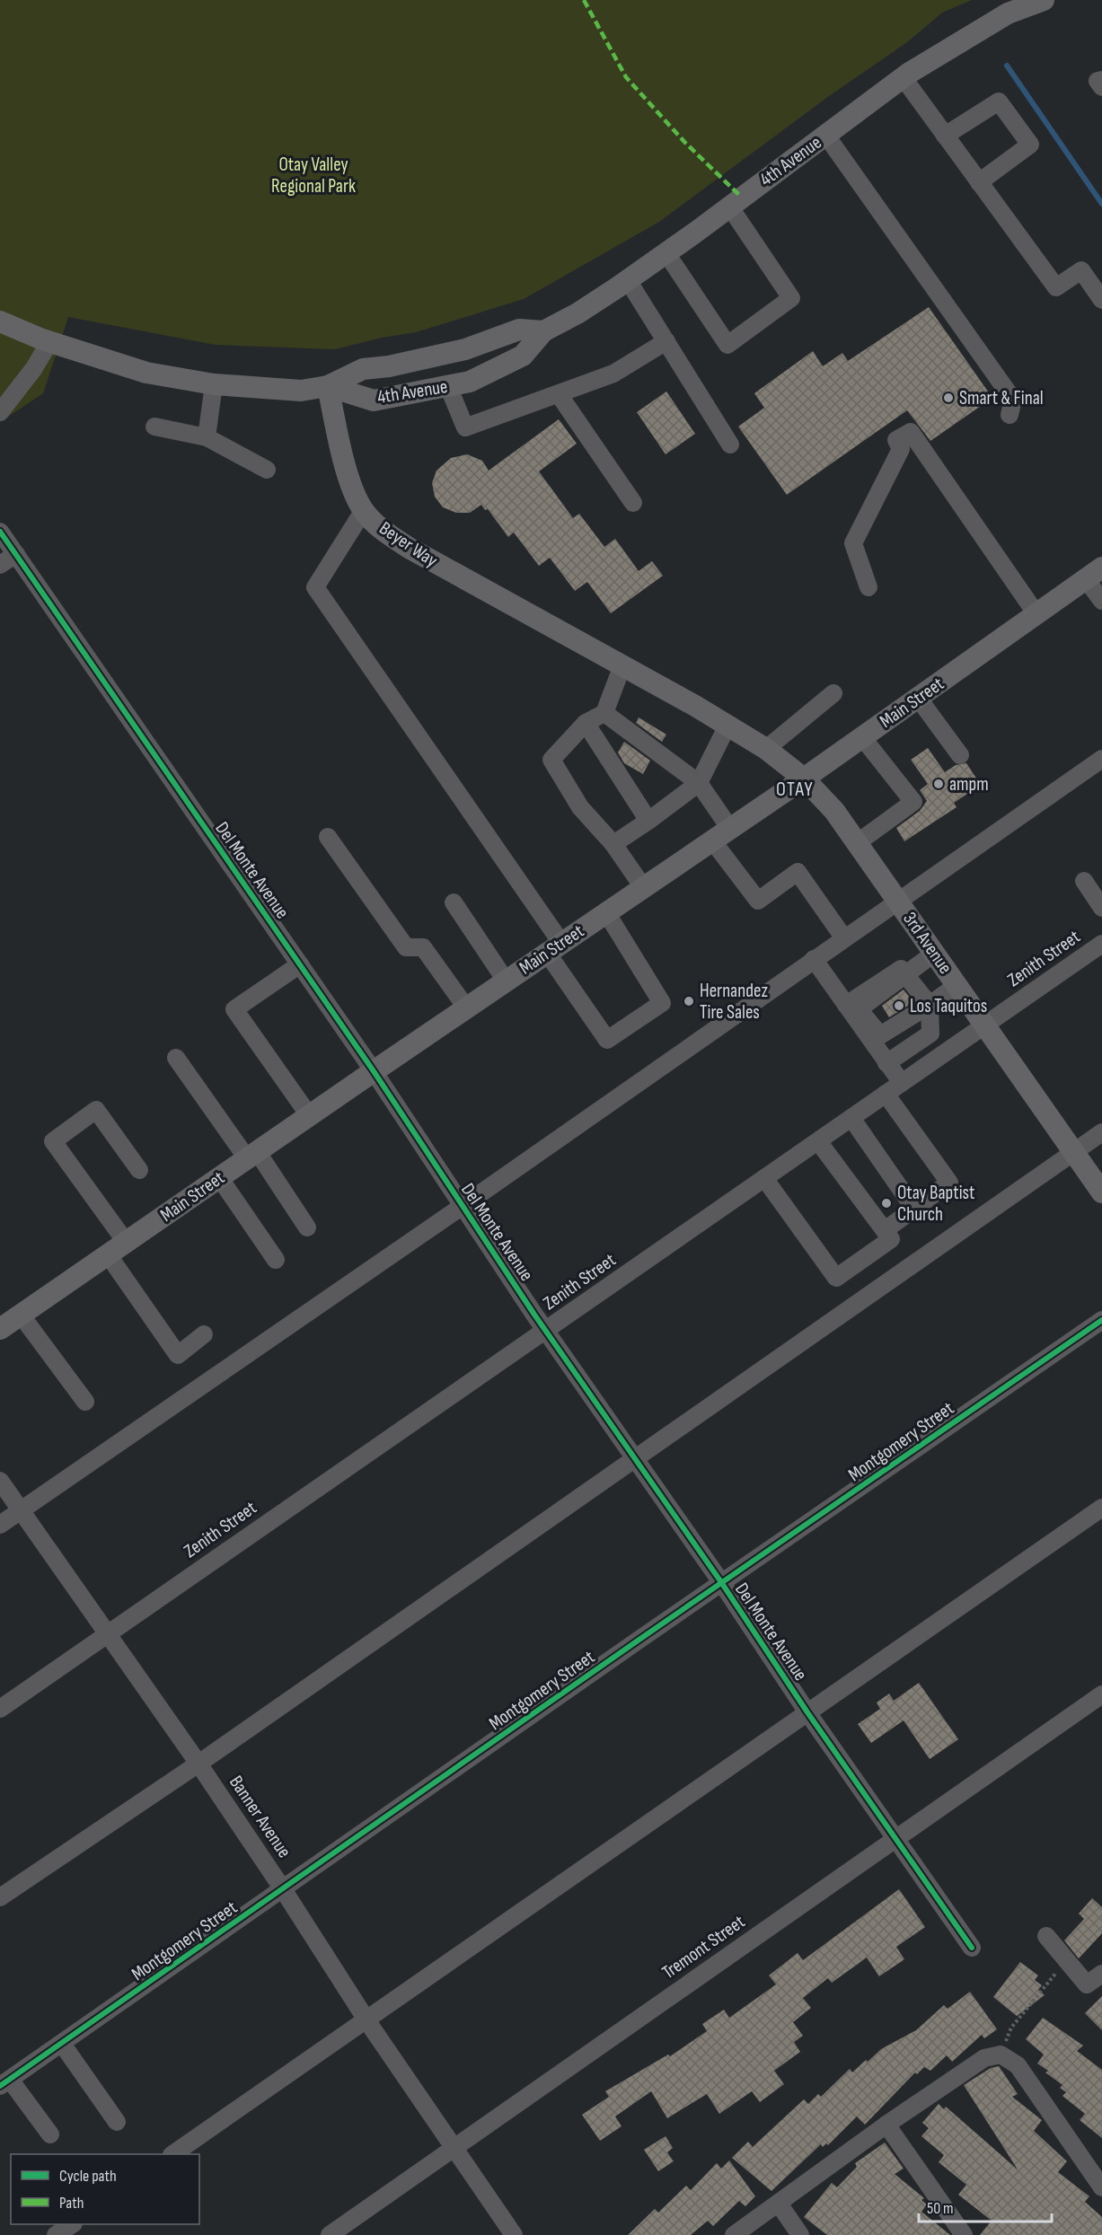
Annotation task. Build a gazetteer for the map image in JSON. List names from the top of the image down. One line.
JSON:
{"streets":{"main road":["4th Avenue","Beyer Way","Main Street","3rd Avenue"],"street":["Del Monte Avenue","Zenith Street","Montgomery Street","Banner Avenue","Tremont Street"]},"crossings":[["4th Avenue","Beyer Way"],["Beyer Way","Main Street"],["Beyer Way","3rd Avenue"],["Main Street","Del Monte Avenue"],["Main Street","3rd Avenue"],["Del Monte Avenue","Zenith Street"],["Del Monte Avenue","Montgomery Street"],["Del Monte Avenue","Tremont Street"],["3rd Avenue","Zenith Street"],["Zenith Street","Banner Avenue"],["Montgomery Street","Banner Avenue"],["Banner Avenue","Tremont Street"]],"districts":["OTAY"],"parks":["Otay Valley Regional Park"],"places":["Smart & Final","ampm","Hernandez Tire Sales","Los Taquitos","Otay Baptist Church"],"legend":["Cycle path","Path"],"scale_bar":"50 m"}
